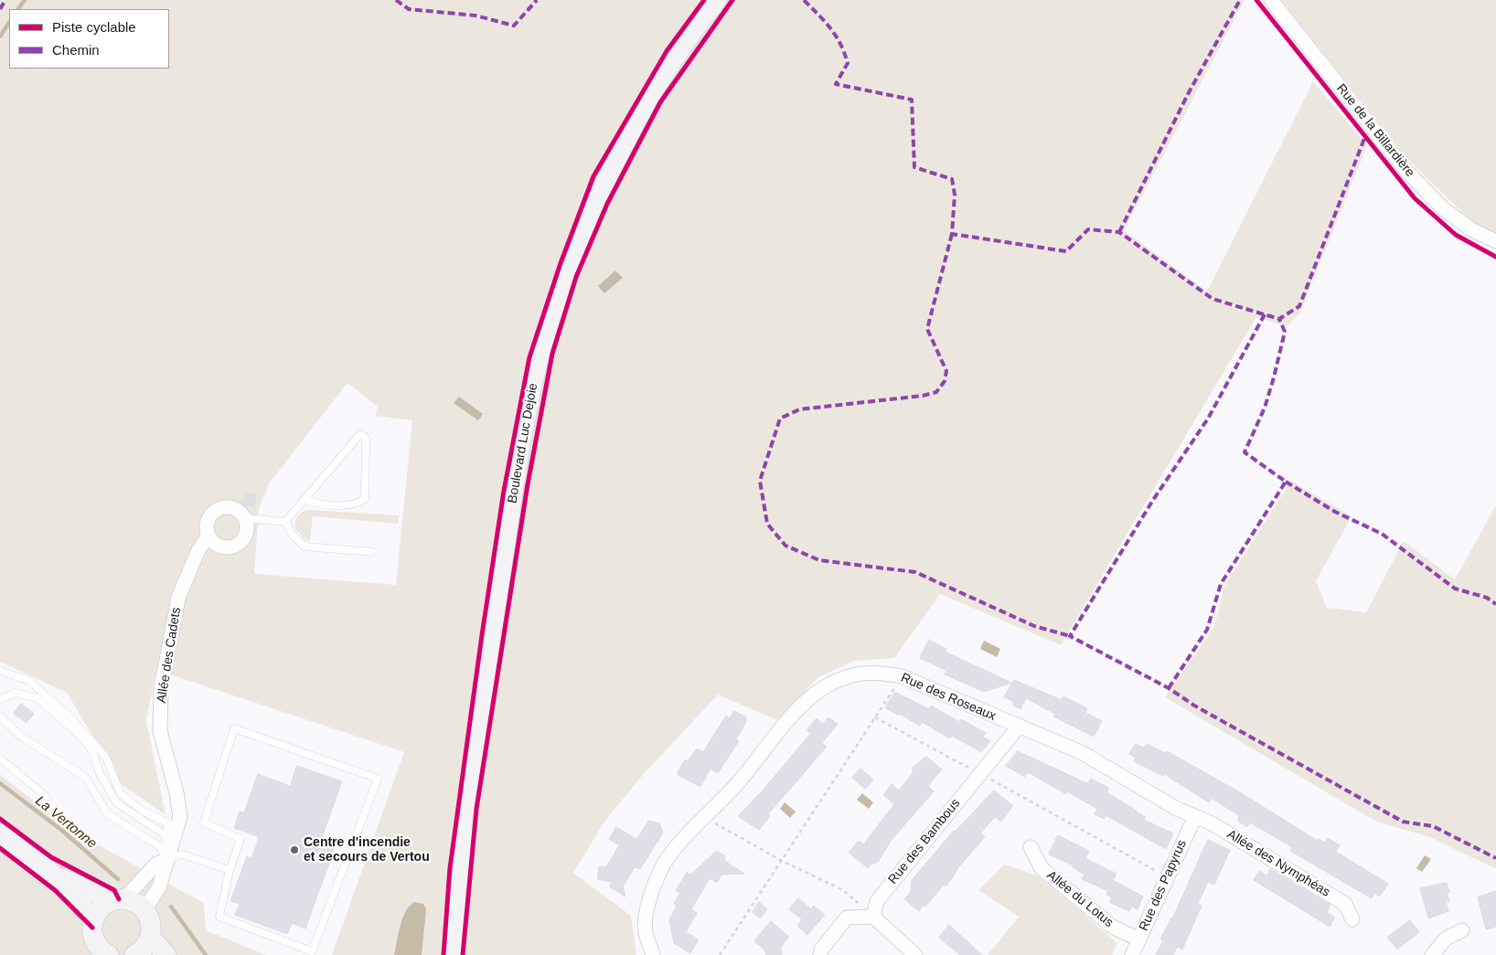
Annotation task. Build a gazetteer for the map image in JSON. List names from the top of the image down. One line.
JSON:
{"streets":{"main road":["Boulevard Luc Dejoie"],"street":["Rue de la Billardière","Allée des Cadets","Rue des Roseaux","Rue des Bambous","Allée des Nymphéas","Rue des Papyrus","Allée du Lotus"]},"crossings":[["Rue des Roseaux","Rue des Bambous"],["Rue des Roseaux","Allée des Nymphéas"],["Rue des Roseaux","Rue des Papyrus"],["Allée des Nymphéas","Rue des Papyrus"],["Rue des Papyrus","Allée du Lotus"]],"water":["La Vertonne"],"places":["Centre d'incendie et secours de Vertou"],"legend":["Piste cyclable","Chemin"]}
